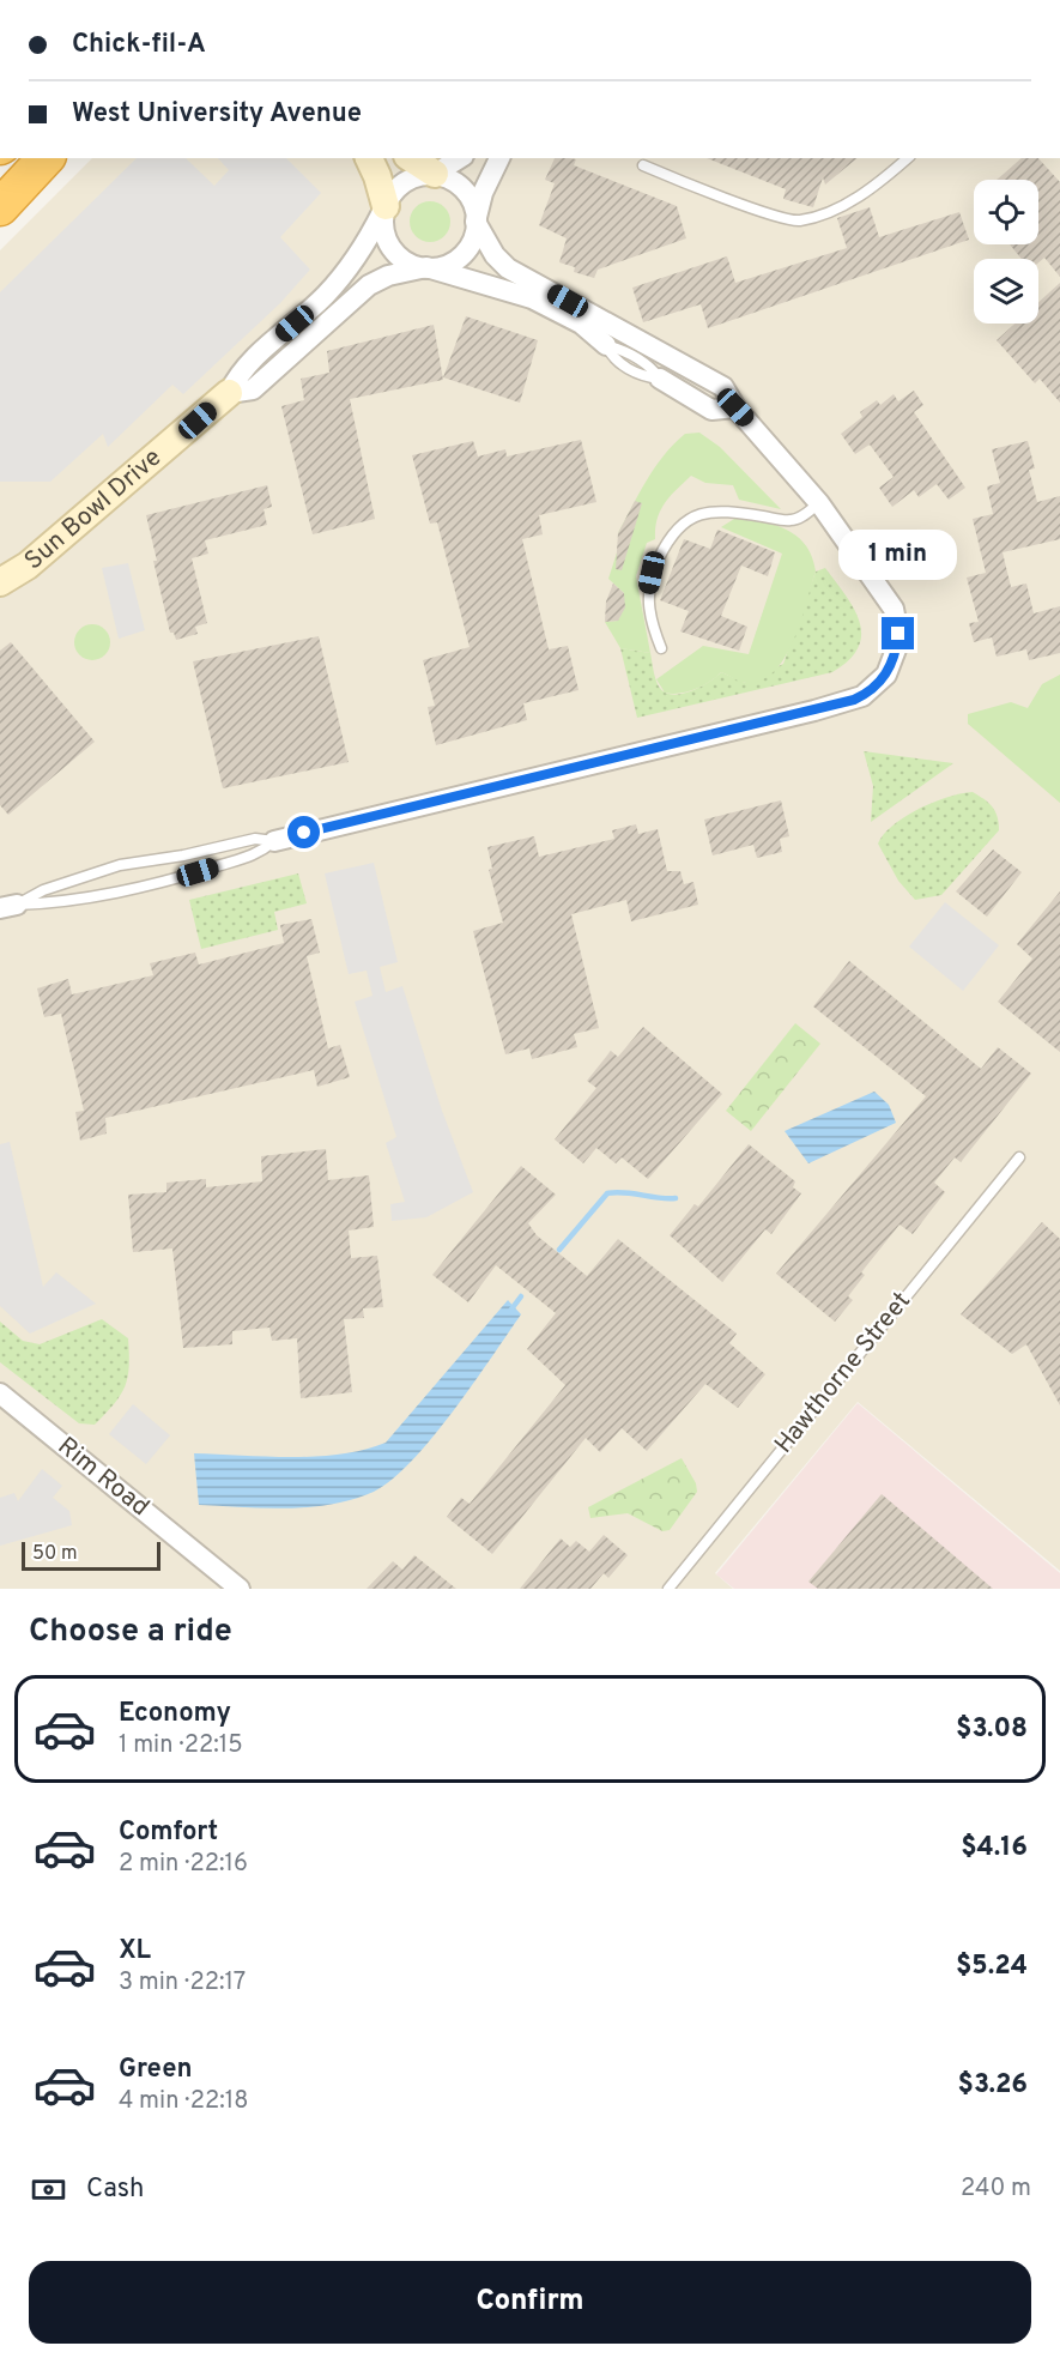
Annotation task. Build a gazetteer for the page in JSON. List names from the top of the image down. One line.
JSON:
{"streets":{"street":["Sun Bowl Drive","Rim Road"],"lane":["Hawthorne Street"]},"scale_bar":"50 m","page":{"banner":["Chick-fil-A","West University Avenue"],"bubble":"1 min","scale":"50 m","heading":"Choose a ride","list":[{"name":"Economy","note":"1 min · 22:15","value":"$3.08"},{"name":"Comfort","note":"2 min · 22:16","value":"$4.16"},{"name":"XL","note":"3 min · 22:17","value":"$5.24"},{"name":"Green","note":"4 min · 22:18","value":"$3.26"}],"pay":["Cash","240 m"],"buttons":"Confirm"}}
